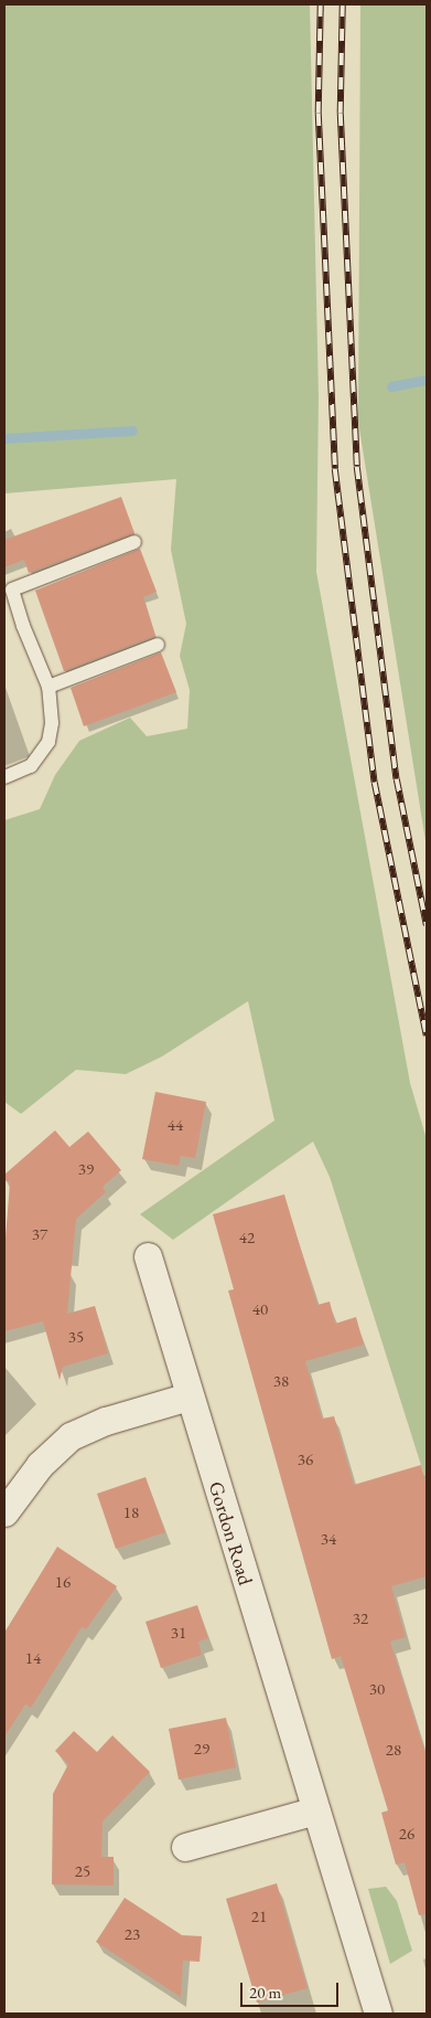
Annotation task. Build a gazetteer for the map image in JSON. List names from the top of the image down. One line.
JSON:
{"streets":{"street":["Gordon Road"]},"house_numbers":["44","39","37","42","40","35","38","36","18","34","16","32","31","14","30","29","28","26","25","21","23"],"scale_bar":"20 m"}
